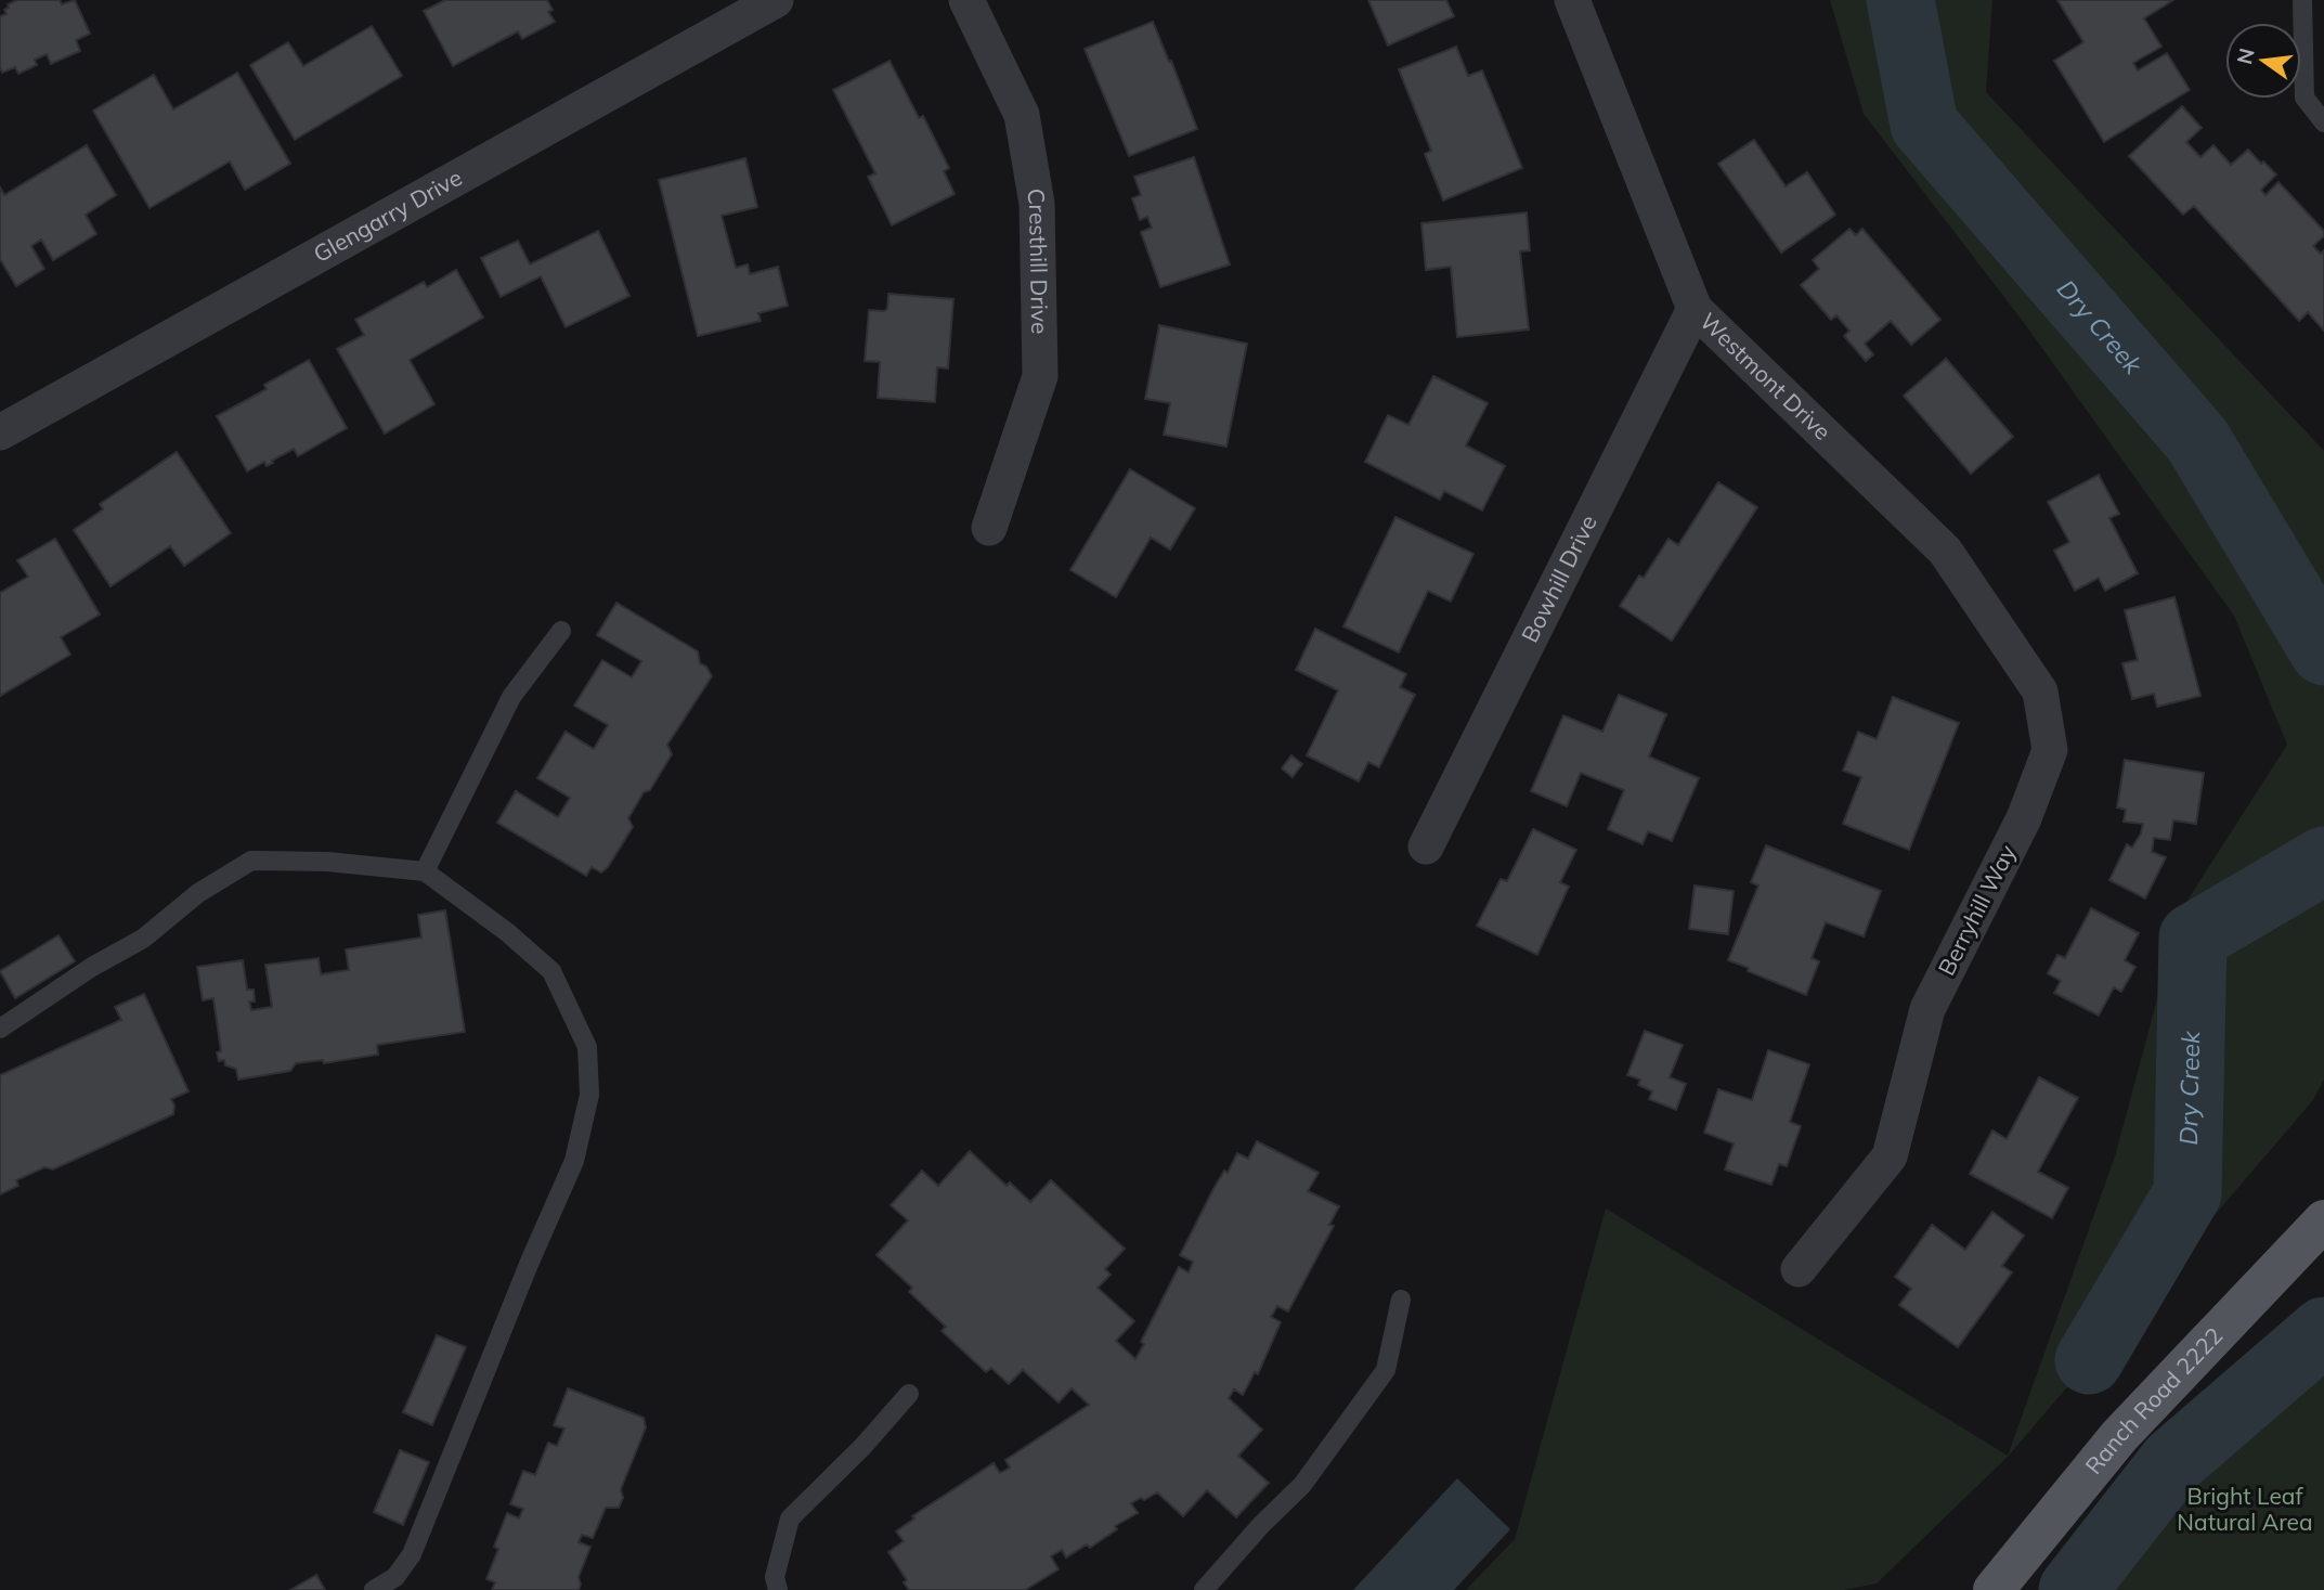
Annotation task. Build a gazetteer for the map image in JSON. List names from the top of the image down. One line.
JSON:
{"streets":{"main road":["Ranch Road 2222"],"street":["Glengarry Drive","Cresthill Drive","Westmont Drive","Bowhill Drive","Berryhill Way"]},"crossings":[["Westmont Drive","Bowhill Drive"],["Westmont Drive","Berryhill Way"]],"water":["Dry Creek"],"parks":["Bright Leaf Natural Area"],"north":"left"}
